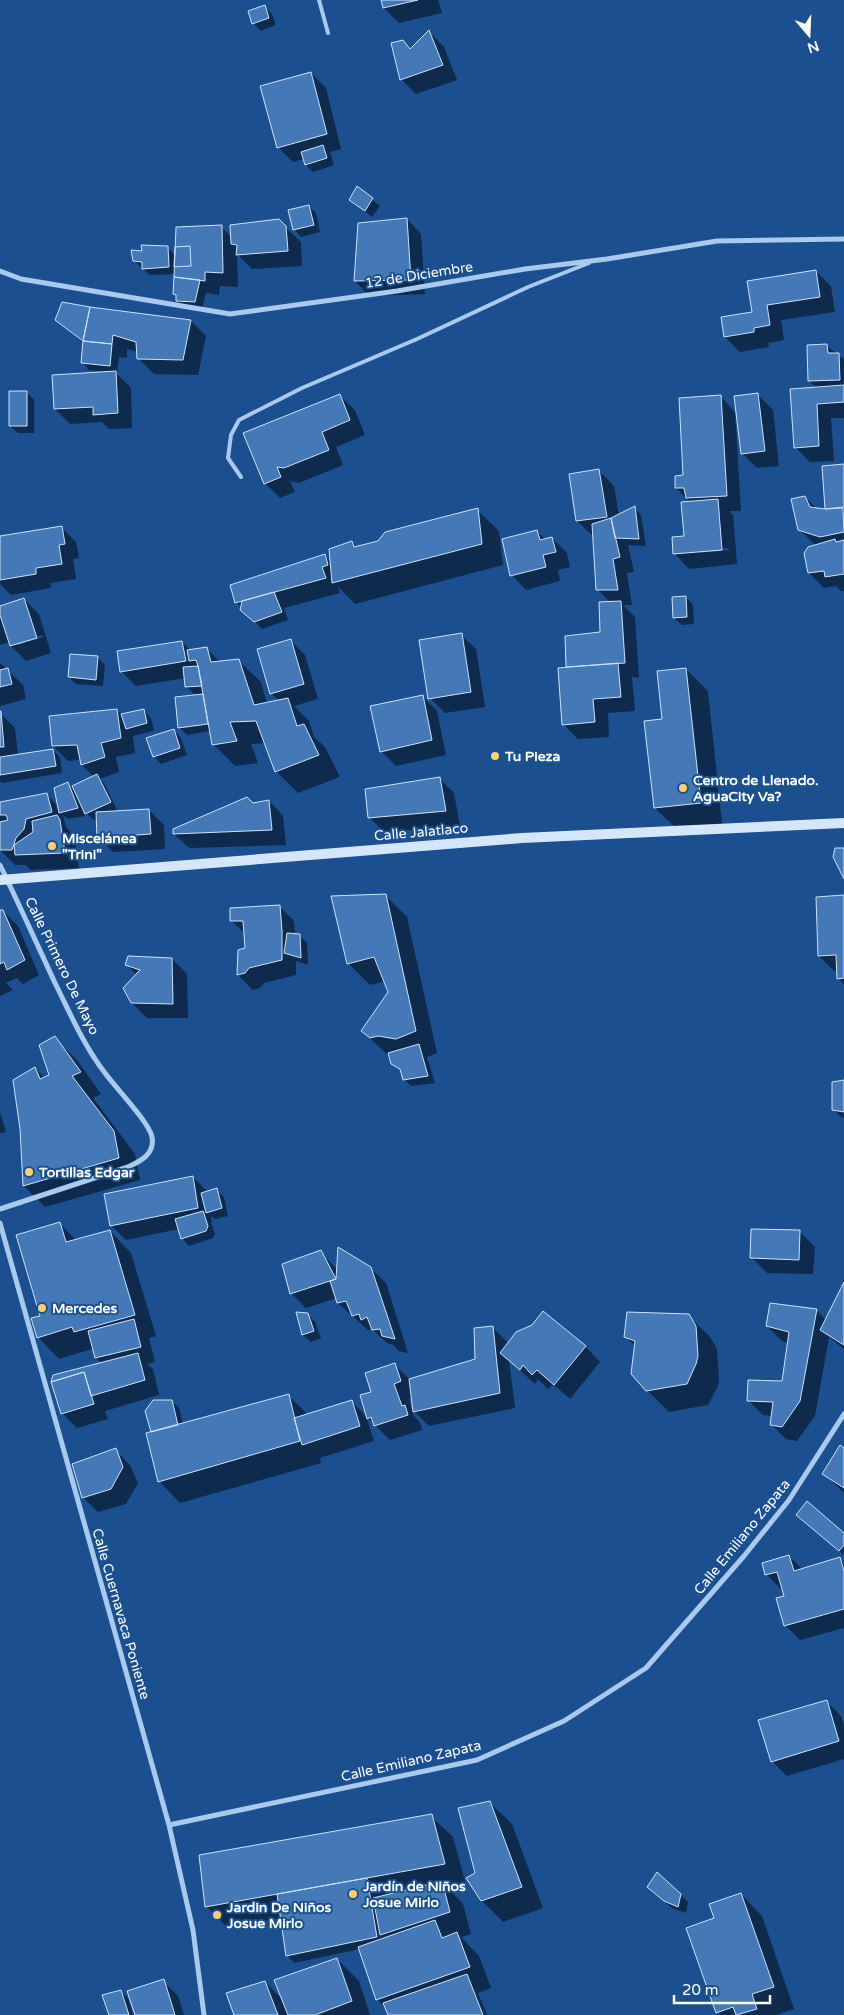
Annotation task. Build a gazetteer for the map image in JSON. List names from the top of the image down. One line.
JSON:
{"streets":{"main road":["Calle Jalatlaco"],"street":["12 de Diciembre","Calle Primero De Mayo","Calle Emiliano Zapata","Calle Cuernavaca Poniente"]},"crossings":[["Calle Jalatlaco","Calle Primero De Mayo"],["Calle Emiliano Zapata","Calle Cuernavaca Poniente"]],"places":["Tu Pieza","Centro de Llenado. AguaCity Va?","Miscelánea \"Trini\"","Tortillas Edgar","Mercedes","Jardín de Niños Josue Mirlo","Jardin De Niños Josue Mirlo"],"scale_bar":"20 m","north":"bottom"}
